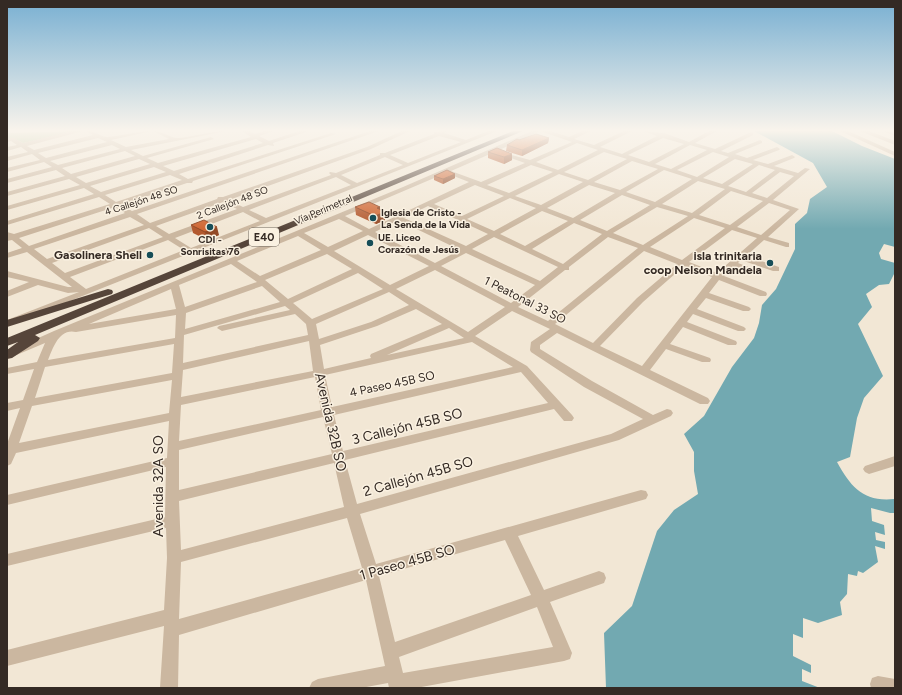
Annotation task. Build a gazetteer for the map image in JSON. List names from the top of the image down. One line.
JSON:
{"streets":{"highway":["Vía Perimetral","E40"],"street":["4 Callejón 48 SO","2 Callejón 48 SO","1 Peatonal 33 SO","4 Paseo 45B SO","Avenida 32B SO","3 Callejón 45B SO","2 Callejón 45B SO","Avenida 32A SO","1 Paseo 45B SO"]},"crossings":[["Vía Perimetral","1 Peatonal 33 SO"],["Vía Perimetral","Avenida 32A SO"],["4 Paseo 45B SO","Avenida 32B SO"],["4 Paseo 45B SO","Avenida 32A SO"],["Avenida 32B SO","3 Callejón 45B SO"],["Avenida 32B SO","2 Callejón 45B SO"],["Avenida 32B SO","1 Paseo 45B SO"],["3 Callejón 45B SO","Avenida 32A SO"],["2 Callejón 45B SO","Avenida 32A SO"],["Avenida 32A SO","1 Paseo 45B SO"]],"places":["Iglesia de Cristo - La Senda de la Vida","CDI - Sonrisitas 76","UE. Liceo Corazón de Jesús","Gasolinera Shell","isla trinitaria coop Nelson Mandela"]}
